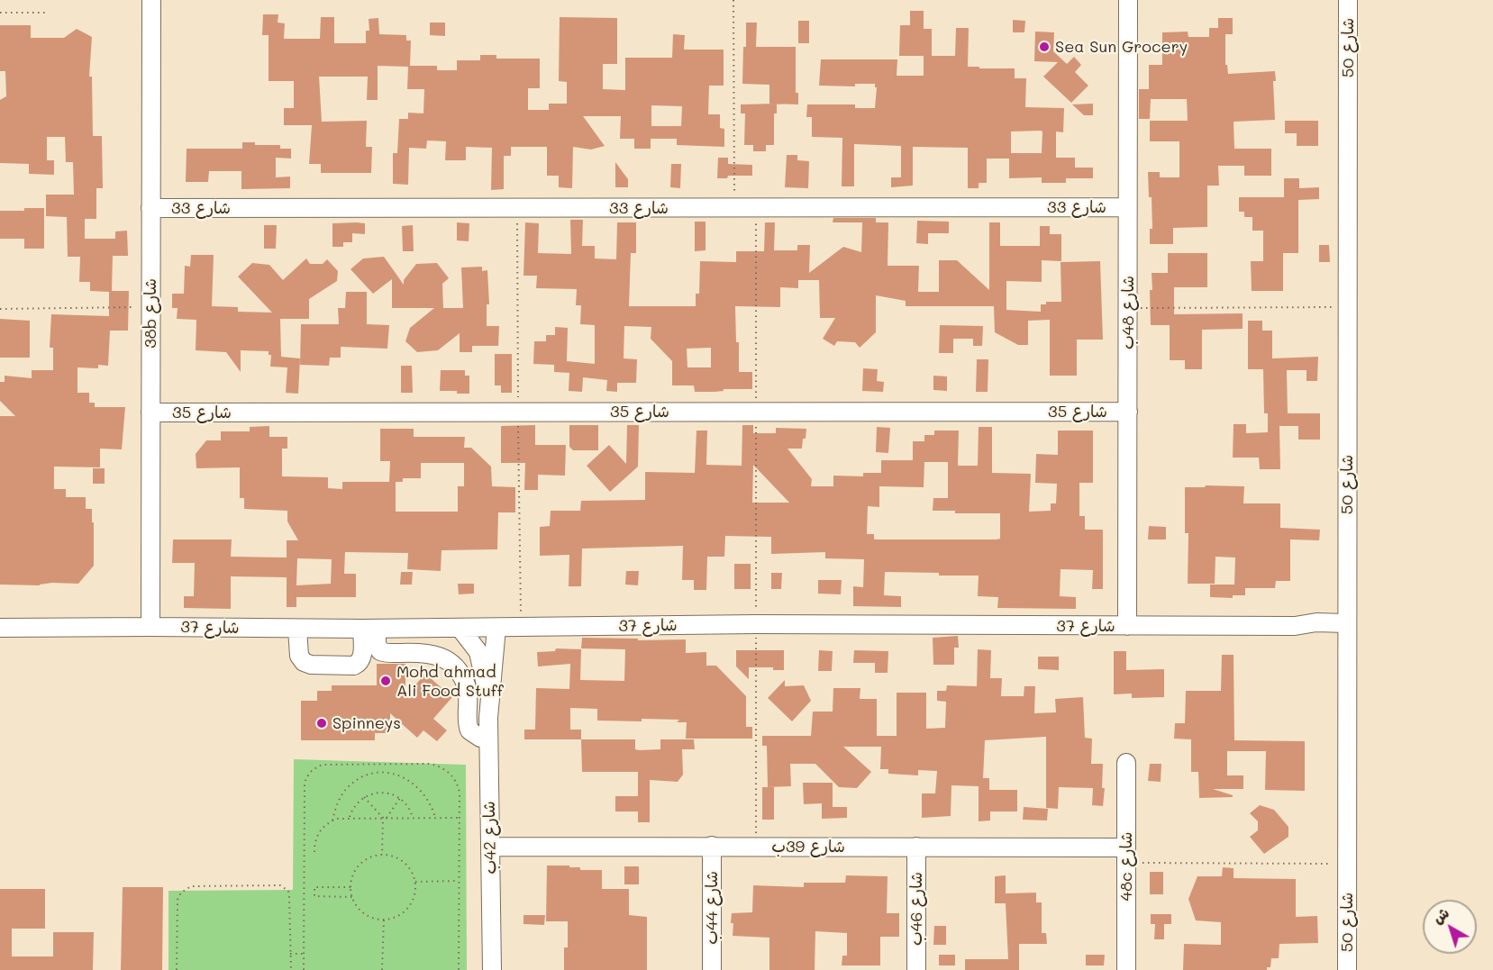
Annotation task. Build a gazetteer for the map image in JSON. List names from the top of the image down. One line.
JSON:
{"streets":{"street":["شارع 50","شارع 33","شارع 48ب","38b شارع","شارع 35","شارع 37","شارع 42ب","شارع 39ب","48c شارع","شارع 44ب","شارع 46ب"]},"crossings":[["شارع 50","شارع 37"],["شارع 33","شارع 48ب"],["شارع 33","38b شارع"],["شارع 48ب","شارع 35"],["شارع 48ب","شارع 37"],["38b شارع","شارع 35"],["38b شارع","شارع 37"],["شارع 37","شارع 42ب"],["شارع 42ب","شارع 39ب"],["شارع 39ب","48c شارع"],["شارع 39ب","شارع 44ب"],["شارع 39ب","شارع 46ب"]],"places":["Sea Sun Grocery","Mohd ahmad Ali Food Stuff","Spinneys"],"north":"top left"}
